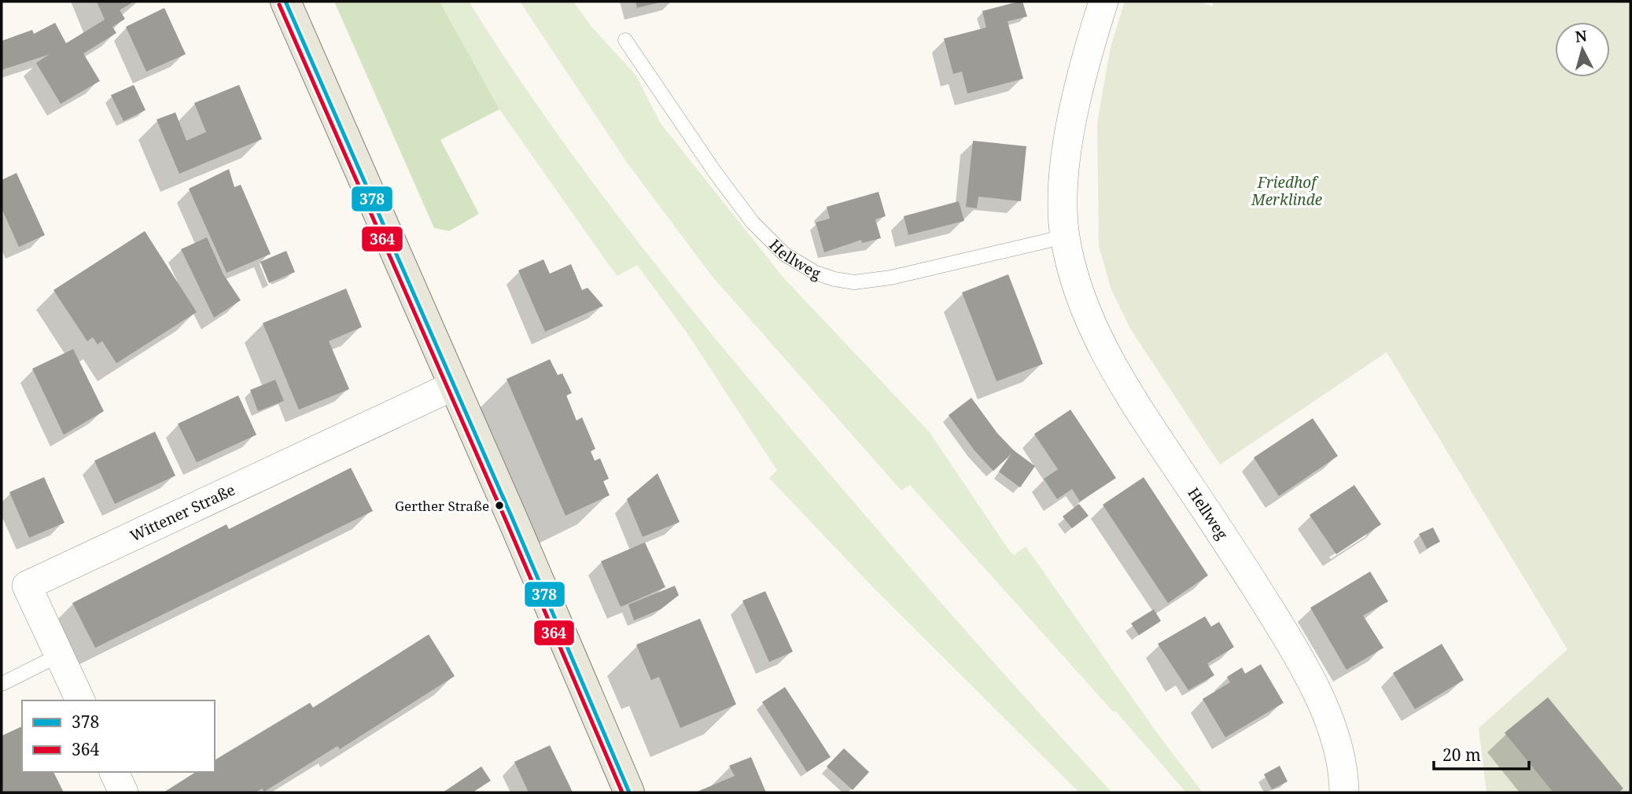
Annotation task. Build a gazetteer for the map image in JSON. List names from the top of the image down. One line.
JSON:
{"streets":{"street":["Hellweg","Wittener Straße"]},"parks":["Friedhof Merklinde"],"places":["Gerther Straße"],"lines":["transit line 378","transit line 364"],"legend":["378","364"],"scale_bar":"20 m","north":"top"}
